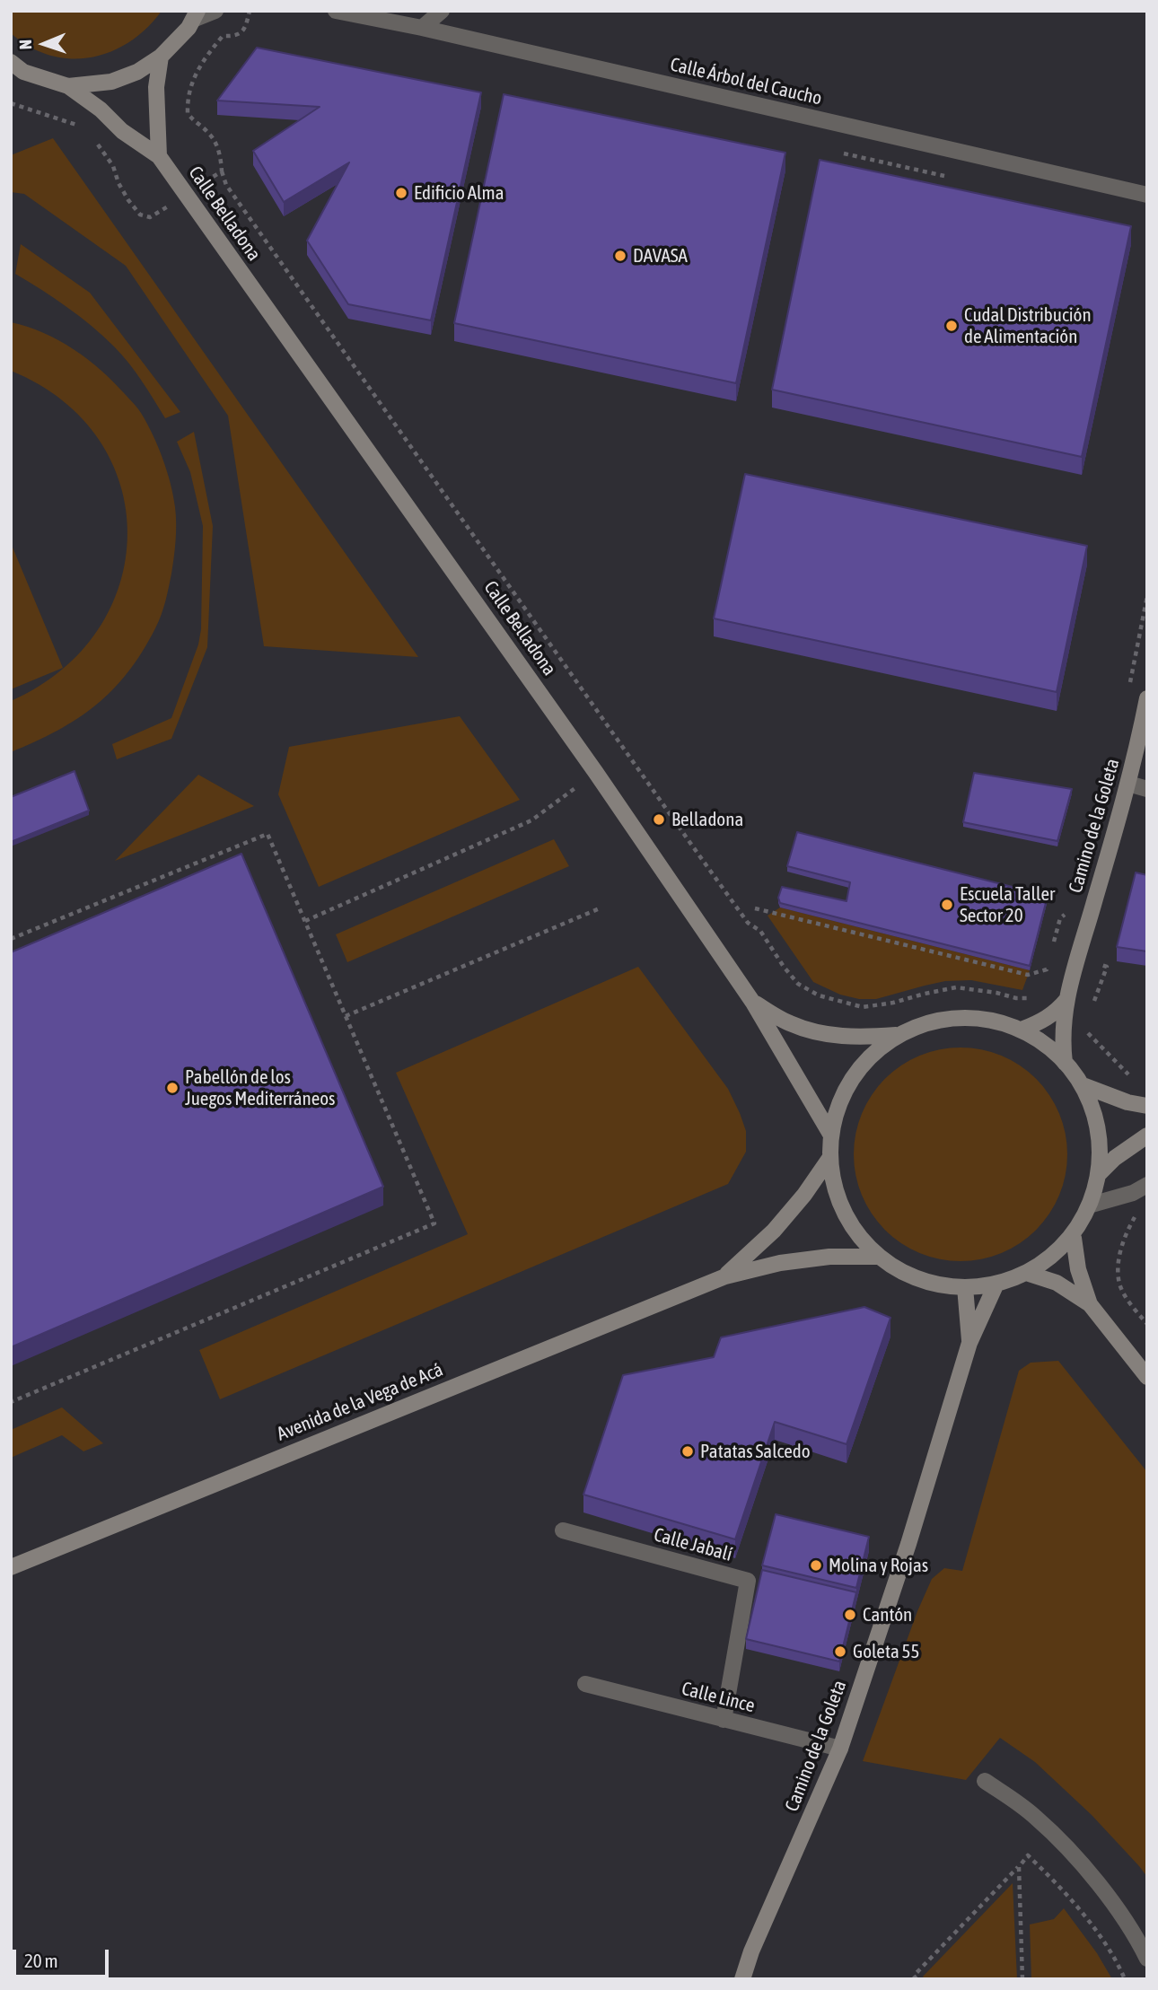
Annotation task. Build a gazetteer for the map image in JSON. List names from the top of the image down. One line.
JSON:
{"streets":{"main road":["Calle Belladona","Camino de la Goleta","Avenida de la Vega de Acá"],"street":["Calle Árbol del Caucho","Calle Jabalí","Calle Lince"]},"crossings":[["Camino de la Goleta","Calle Lince"],["Calle Jabalí","Calle Lince"]],"places":["Edificio Alma","DAVASA","Cudal Distribución de Alimentación","Belladona","Escuela Taller Sector 20","Pabellón de los Juegos Mediterráneos","Patatas Salcedo","Molina y Rojas","Cantón","Goleta 55"],"scale_bar":"20 m","north":"left"}
